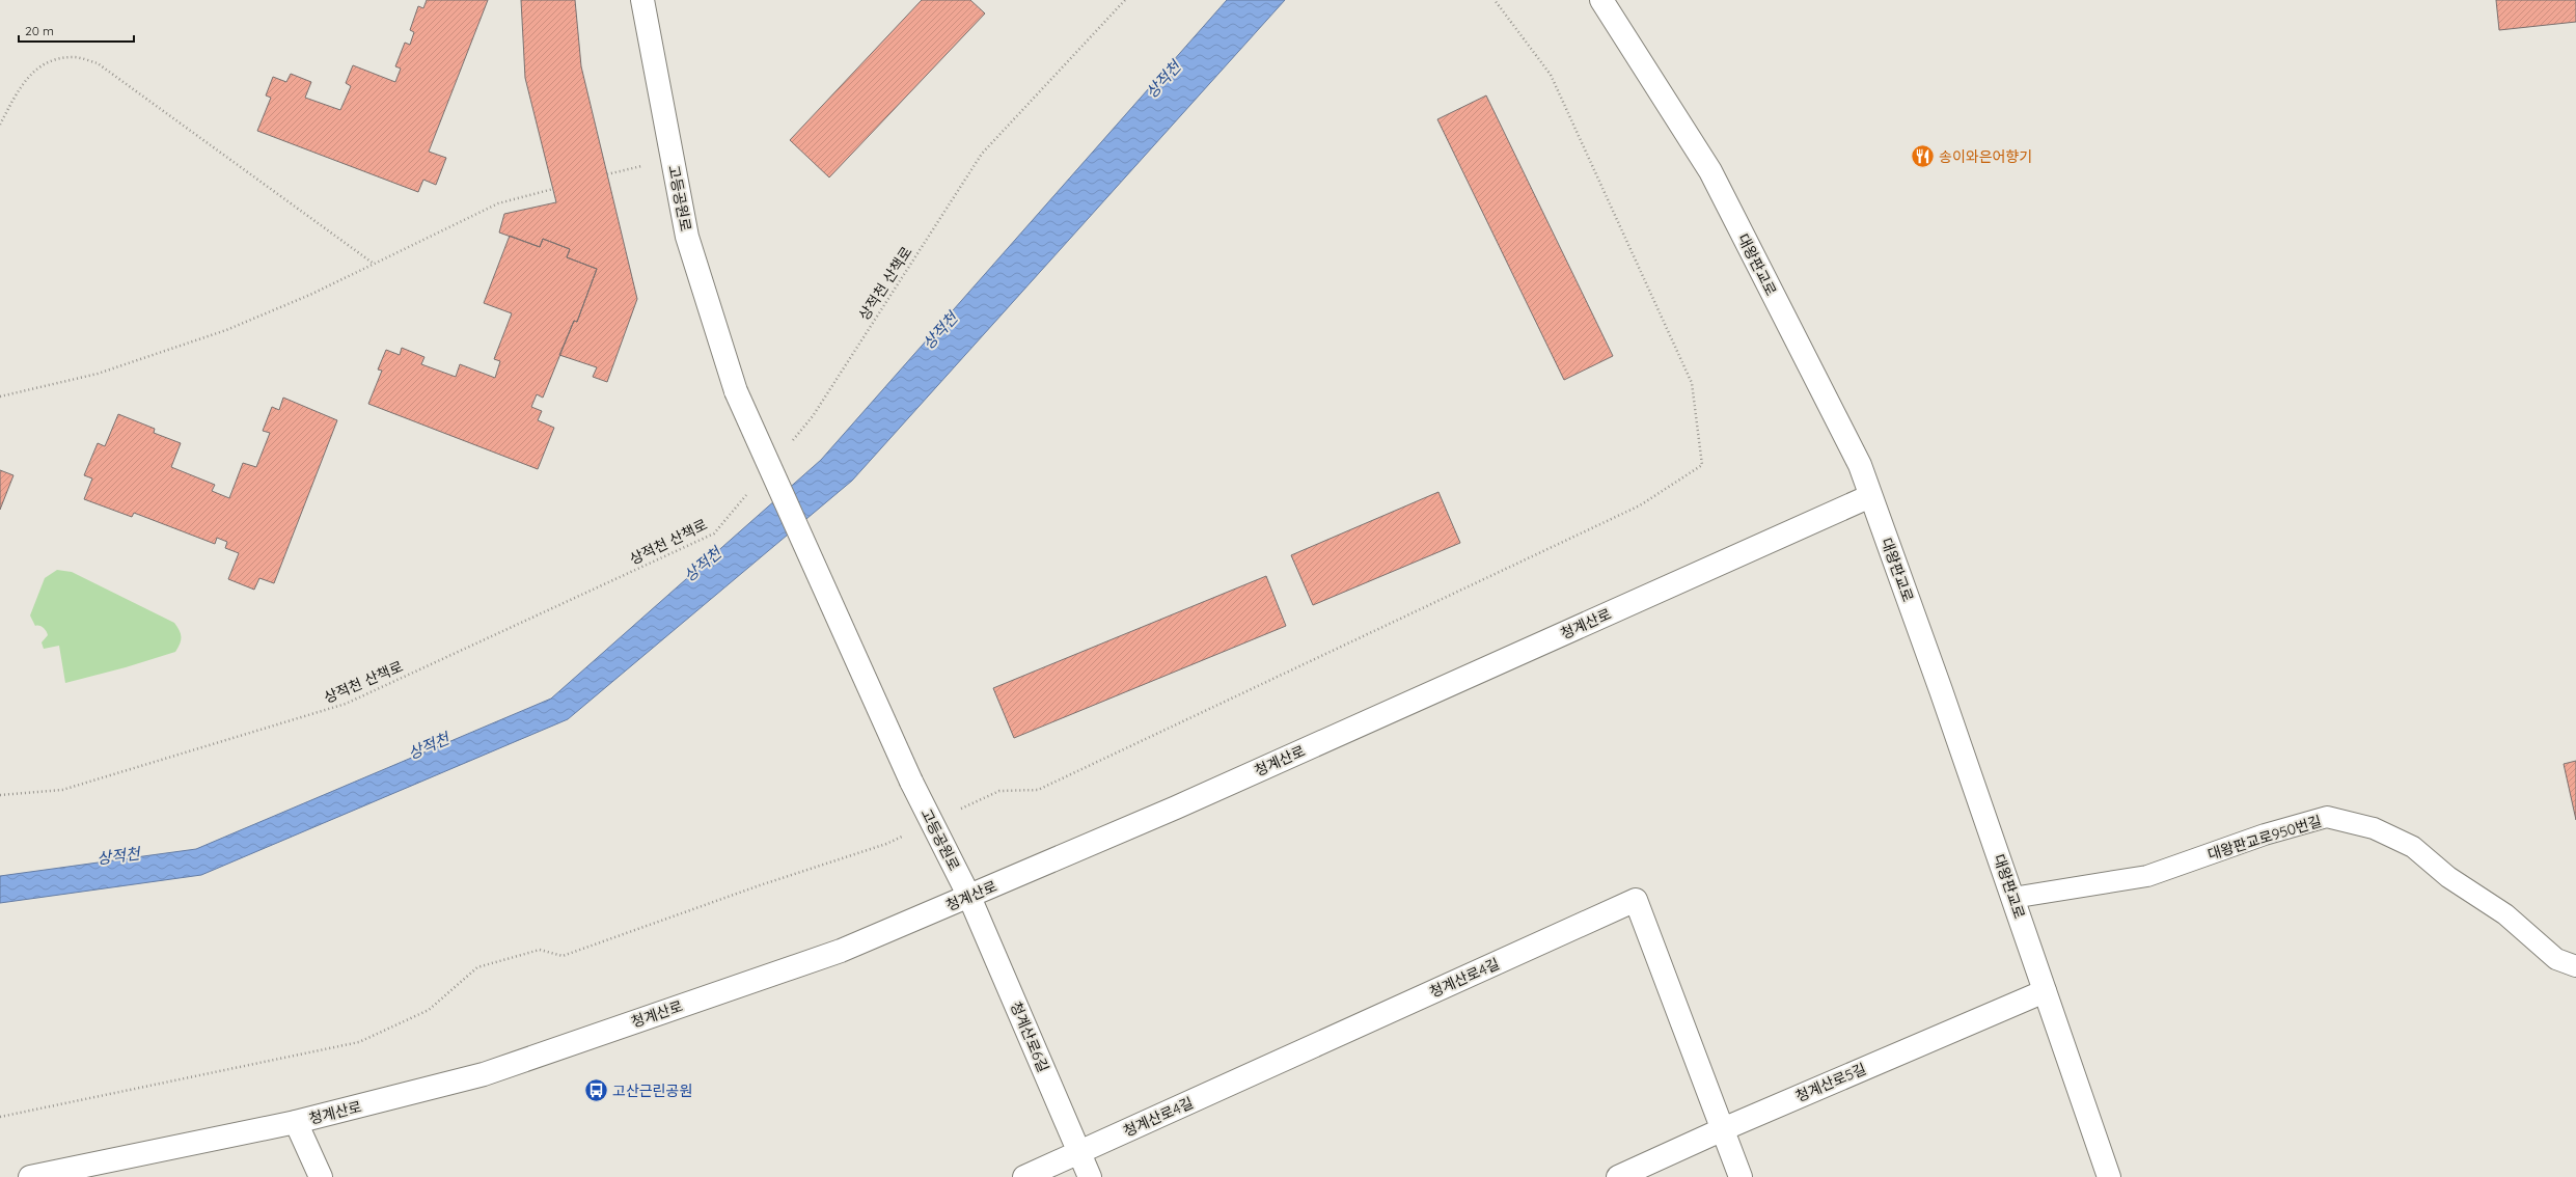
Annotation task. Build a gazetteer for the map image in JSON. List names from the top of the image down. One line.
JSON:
{"streets":{"main road":["고등공원로","대왕판교로","청계산로","청계산로4길","청계산로6길","청계산로5길"],"lane":["대왕판교로950번길"],"path":["상적천 산책로"]},"crossings":[["고등공원로","청계산로"],["고등공원로","청계산로6길"],["대왕판교로","청계산로"],["대왕판교로","대왕판교로950번길"],["대왕판교로","청계산로5길"],["청계산로","청계산로6길"],["청계산로4길","청계산로6길"],["청계산로4길","청계산로5길"]],"water":["상적천"],"places":{"restaurant":["송이와은어향기"],"bus stop":["고산근린공원"]},"scale_bar":"20 m"}
